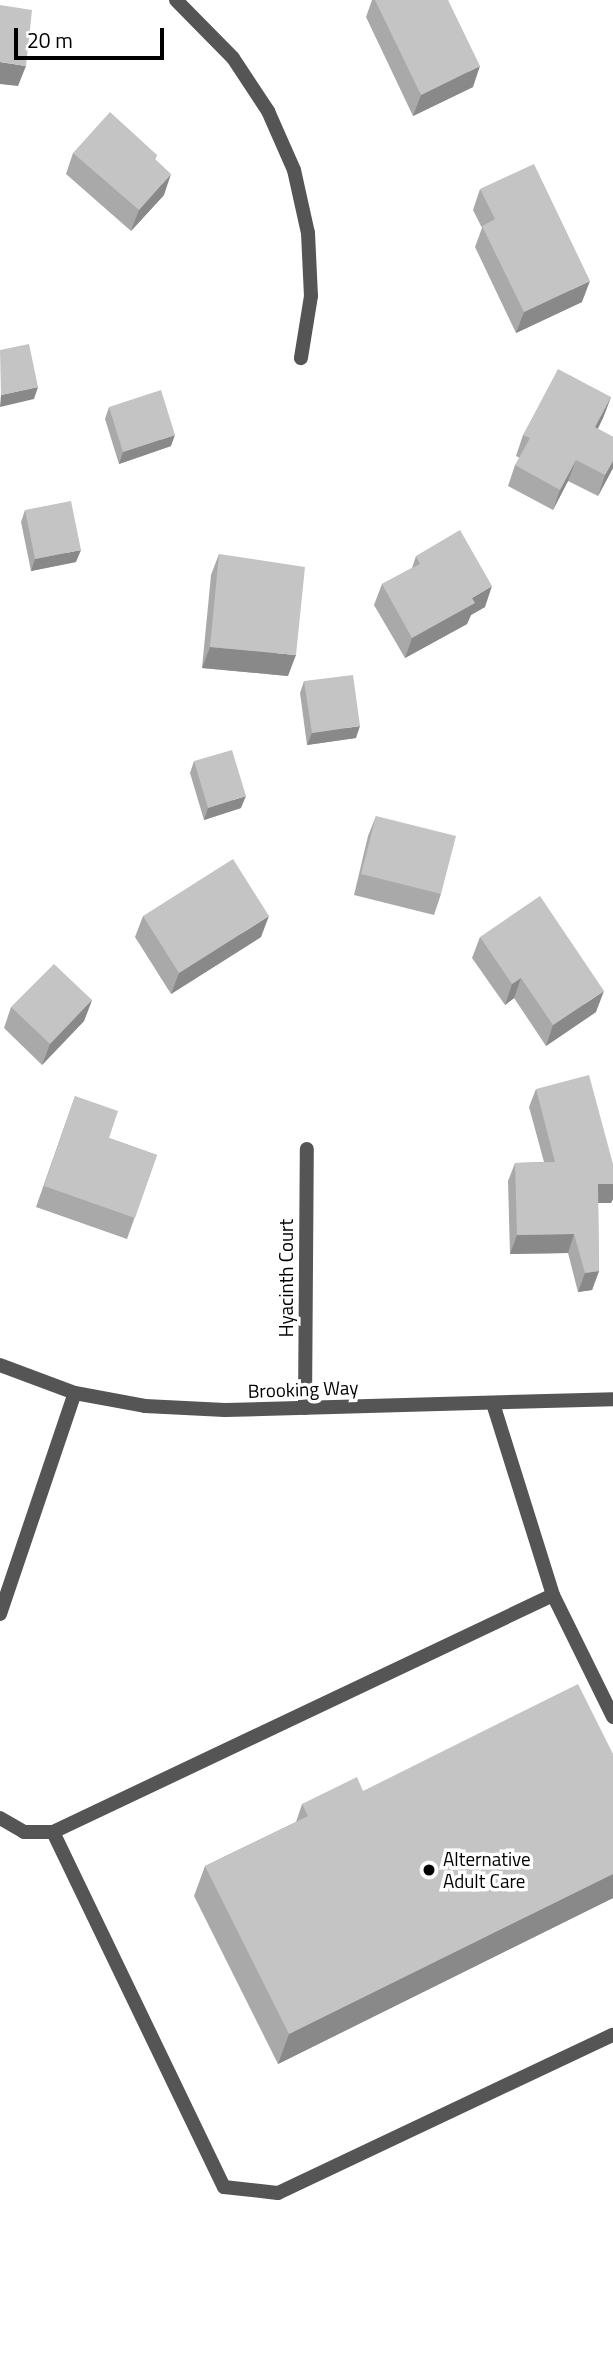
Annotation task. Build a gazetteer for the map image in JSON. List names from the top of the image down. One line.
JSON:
{"streets":{"street":["Hyacinth Court","Brooking Way"]},"crossings":[["Hyacinth Court","Brooking Way"]],"places":["Alternative Adult Care"],"scale_bar":"20 m"}
